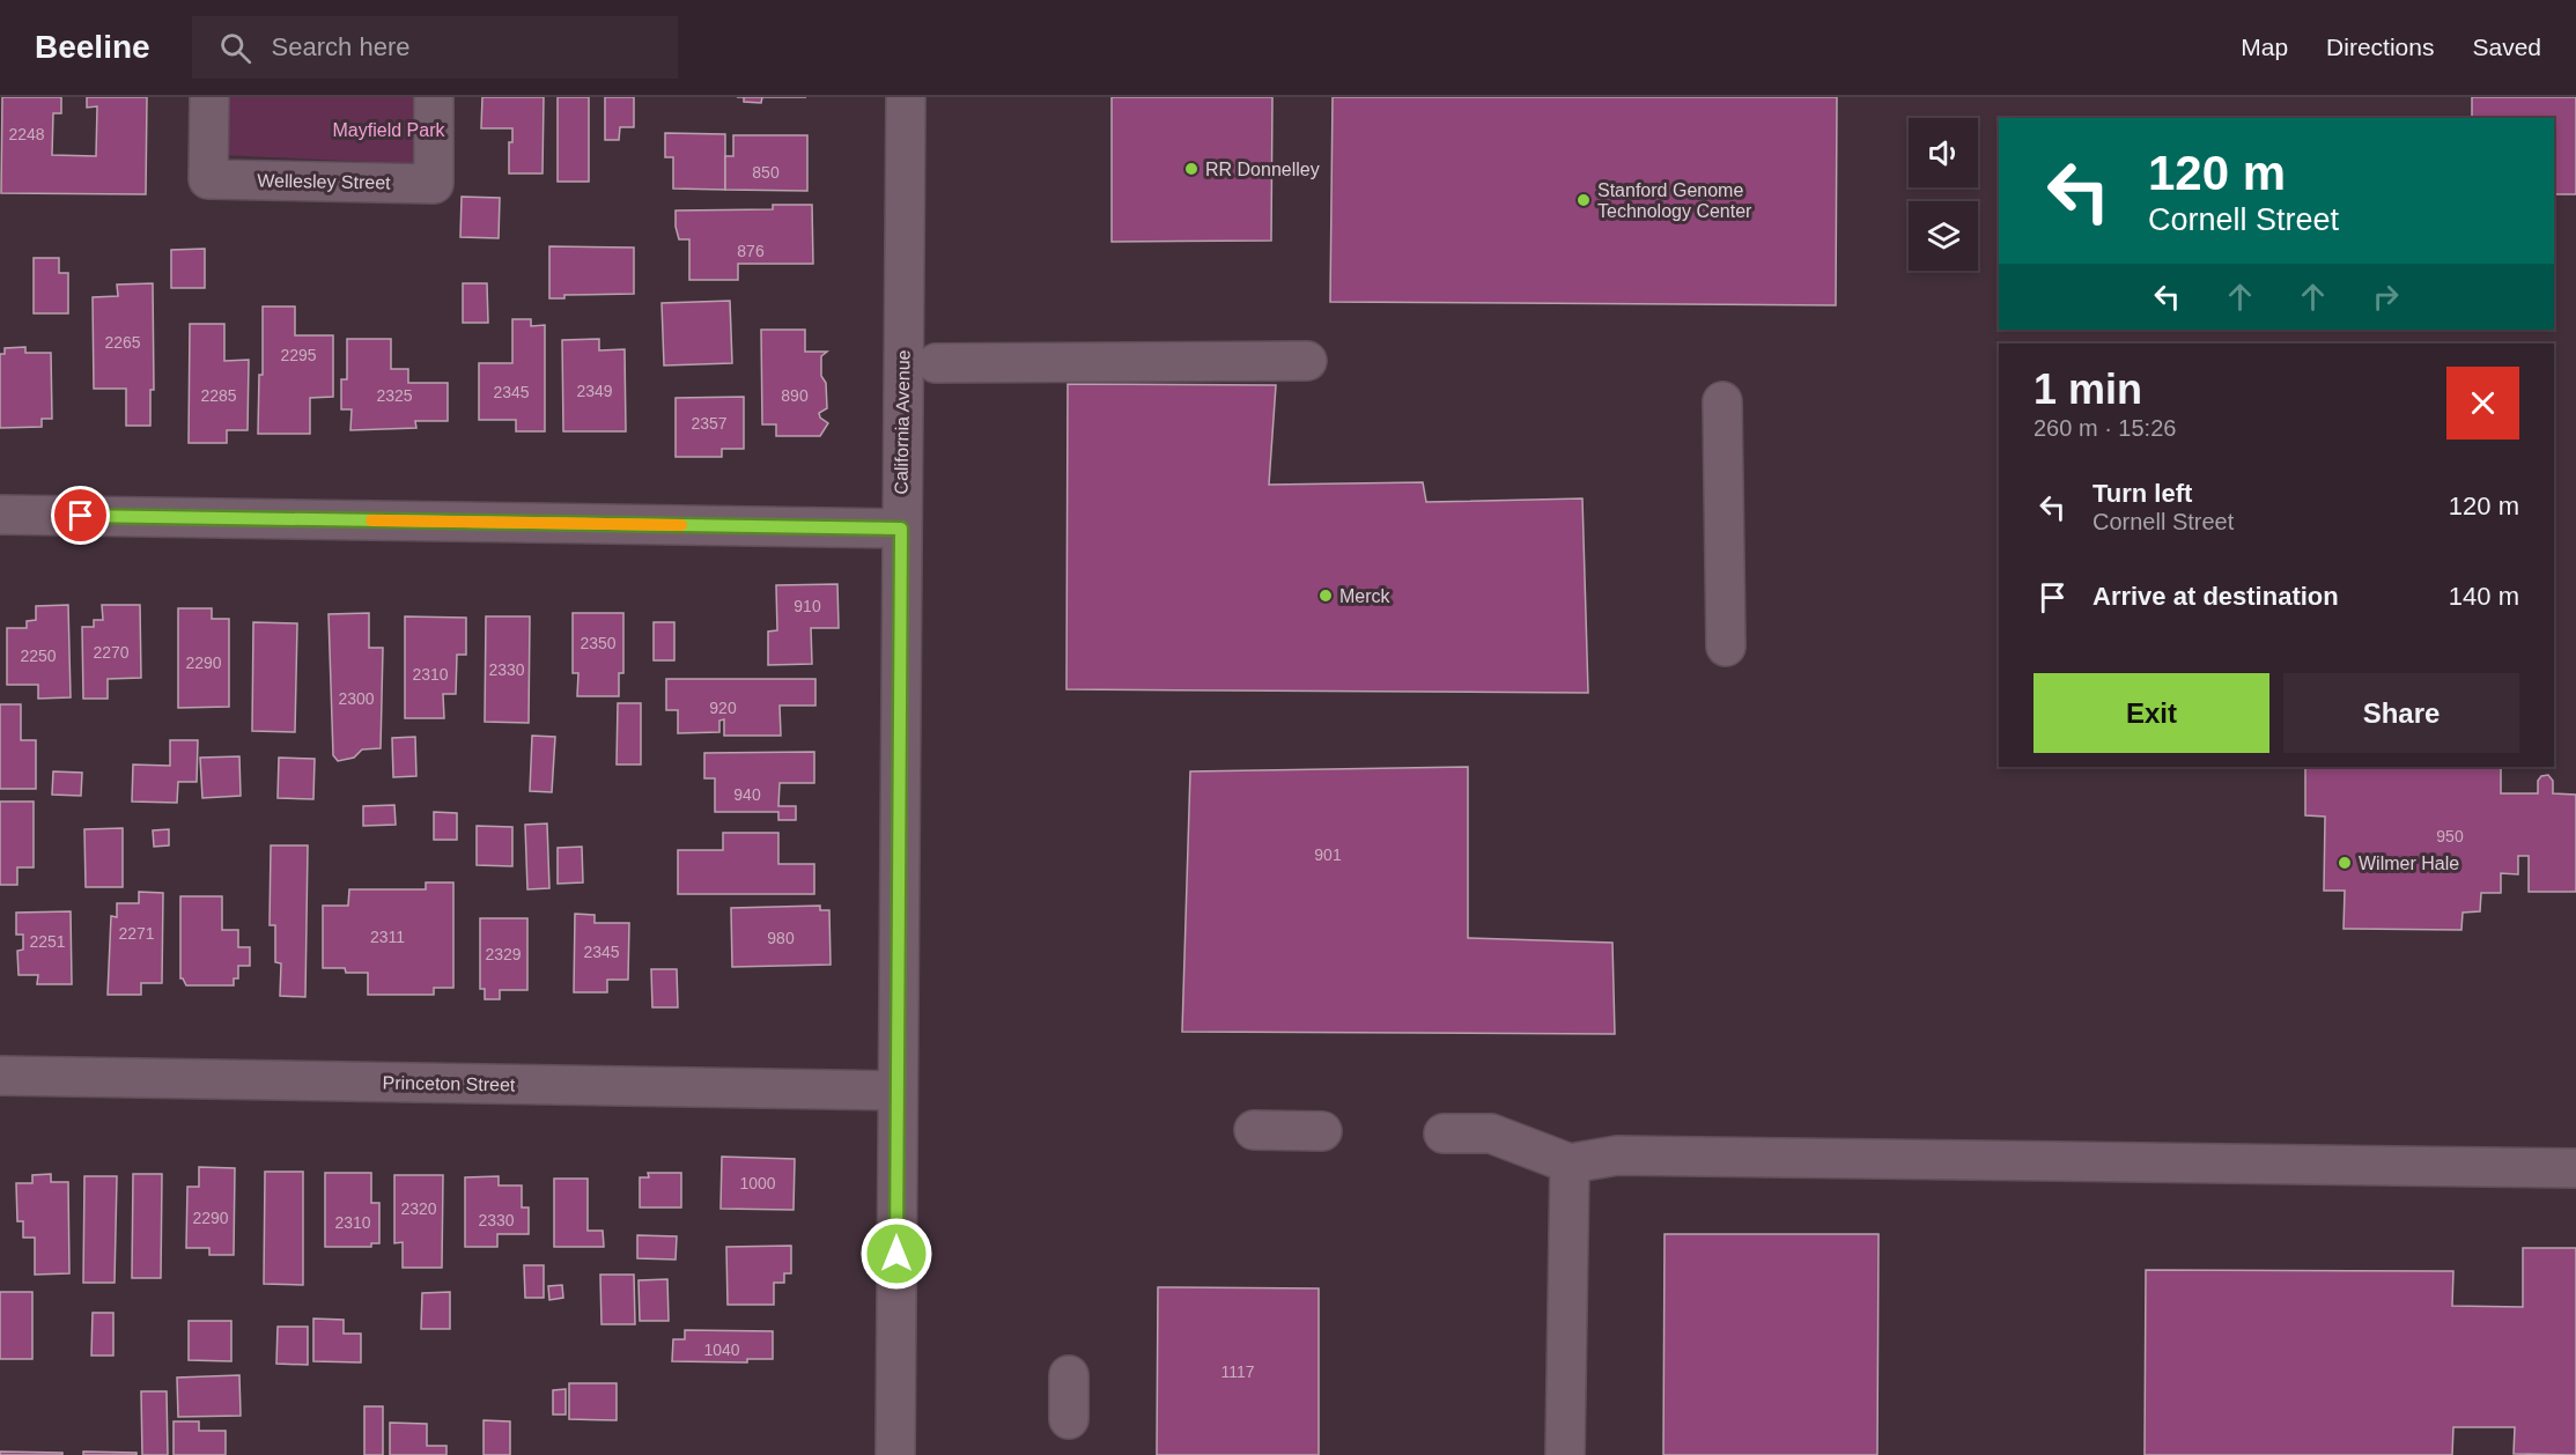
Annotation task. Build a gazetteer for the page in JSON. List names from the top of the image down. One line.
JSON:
{"streets":{"street":["Wellesley Street","California Avenue","Princeton Street"]},"crossings":[["California Avenue","Princeton Street"]],"parks":["Mayfield Park"],"places":["RR Donnelley","Stanford Genome Technology Center","Merck","Wilmer Hale"],"house_numbers":["2248","850","876","2265","2295","2349","2345","2285","2325","890","2357","910","2350","2270","2250","2290","2330","2310","2300","920","940","950","901","2271","2311","980","2251","2345","2329","1000","2320","2290","2330","2310","1040","1117"],"page":{"header":"Beeline","search":"Search here","nav":["Map","Directions","Saved"],"turn":["120 m","Cornell Street"],"heading":["1 min","260 m · 15:26"],"list":[{"name":"Turn left","note":"Cornell Street","value":"120 m"},{"name":"Arrive at destination","value":"140 m"}],"buttons":["Exit","Share"]}}
